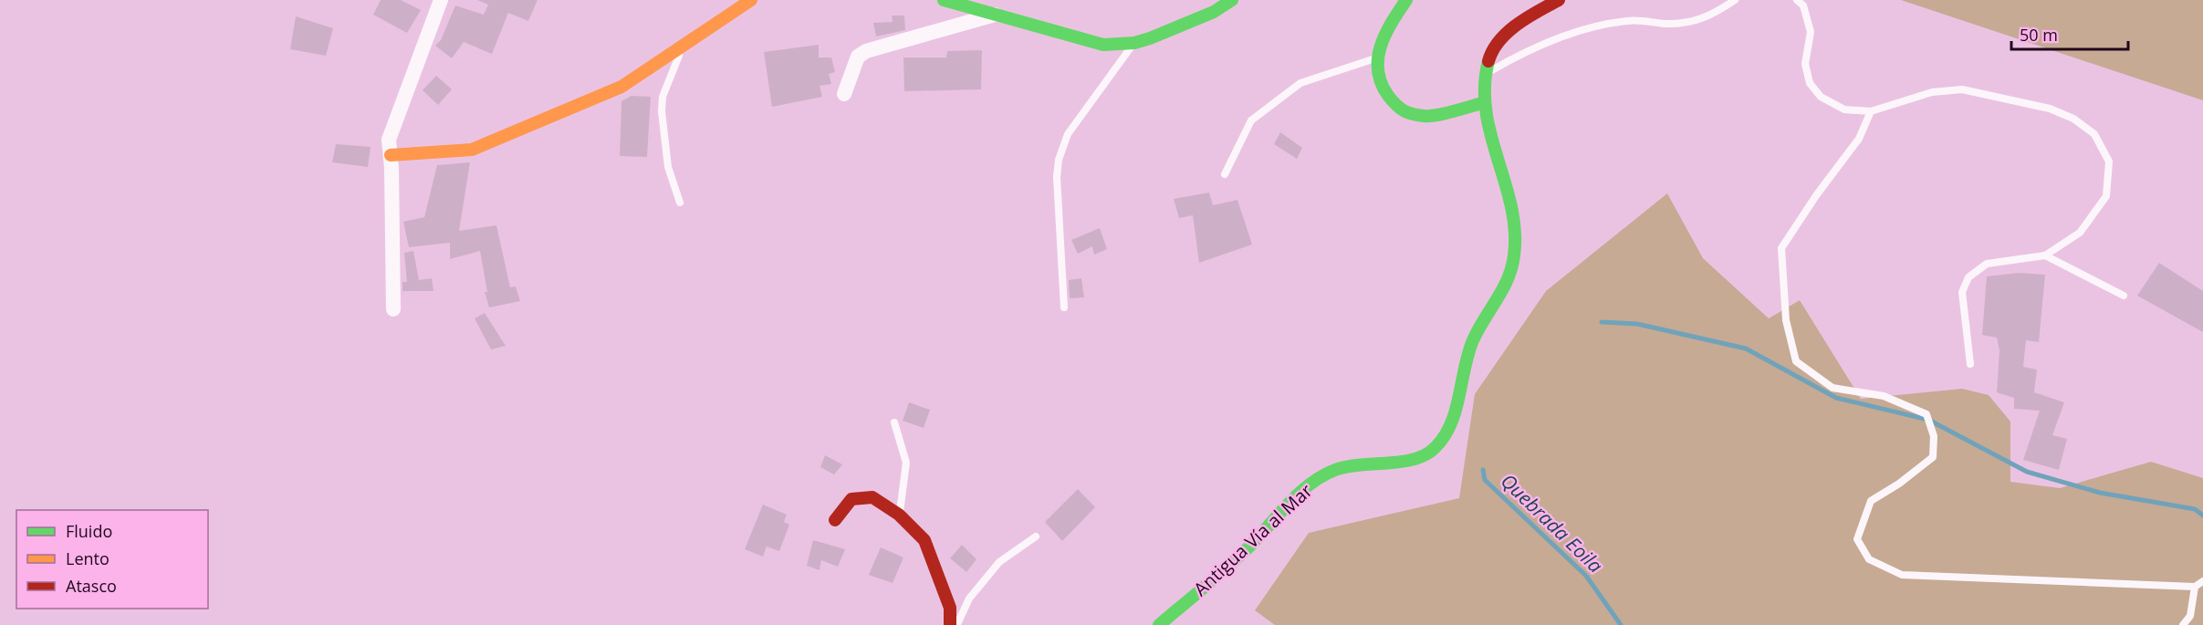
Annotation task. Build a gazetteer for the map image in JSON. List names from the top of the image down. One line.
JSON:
{"streets":{"street":["Antigua Vía al Mar"]},"water":["Quebrada Eoila"],"legend":["Fluido","Lento","Atasco"],"scale_bar":"50 m"}
